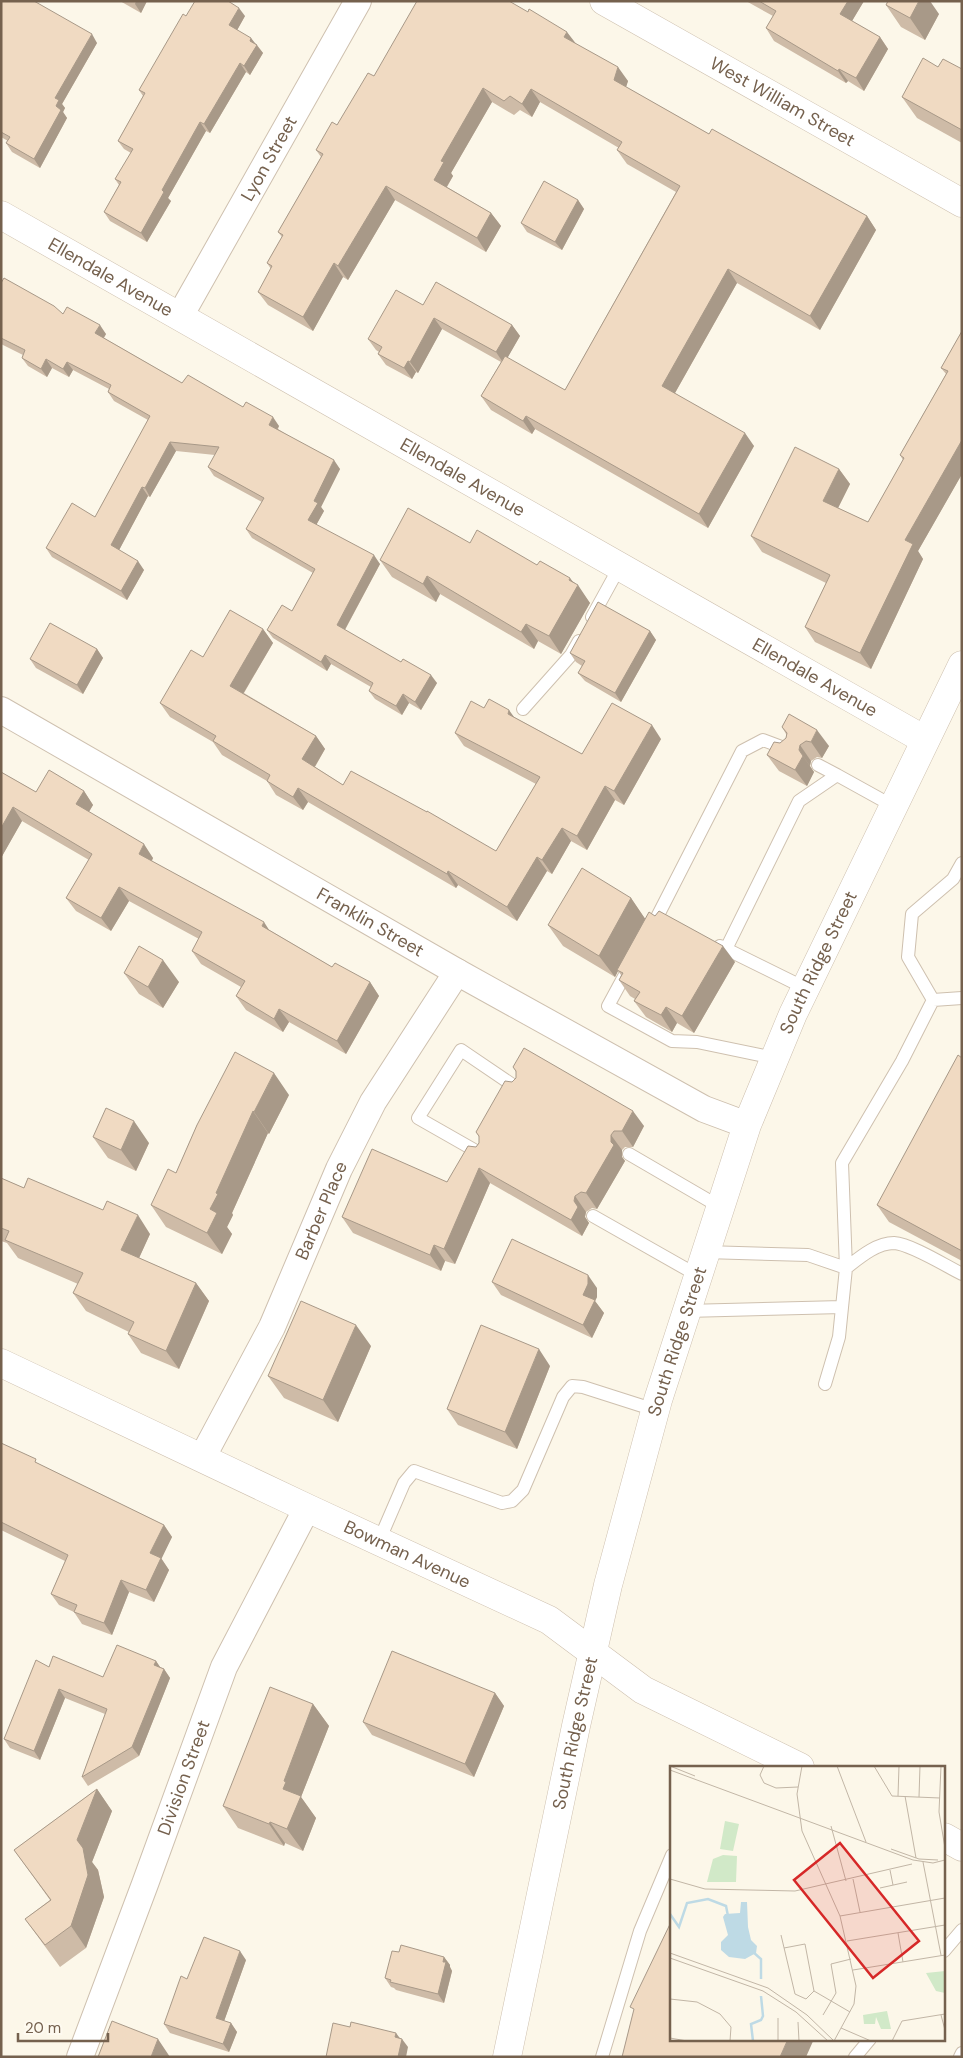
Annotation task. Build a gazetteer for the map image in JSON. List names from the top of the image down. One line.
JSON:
{"streets":{"street":["West William Street","Lyon Street","Ellendale Avenue","Franklin Street","South Ridge Street","Barber Place","Bowman Avenue","Division Street"]},"crossings":[["Lyon Street","Ellendale Avenue"],["Ellendale Avenue","South Ridge Street"],["Franklin Street","South Ridge Street"],["Franklin Street","Barber Place"],["South Ridge Street","Bowman Avenue"],["Barber Place","Bowman Avenue"],["Bowman Avenue","Division Street"]],"scale_bar":"20 m"}
